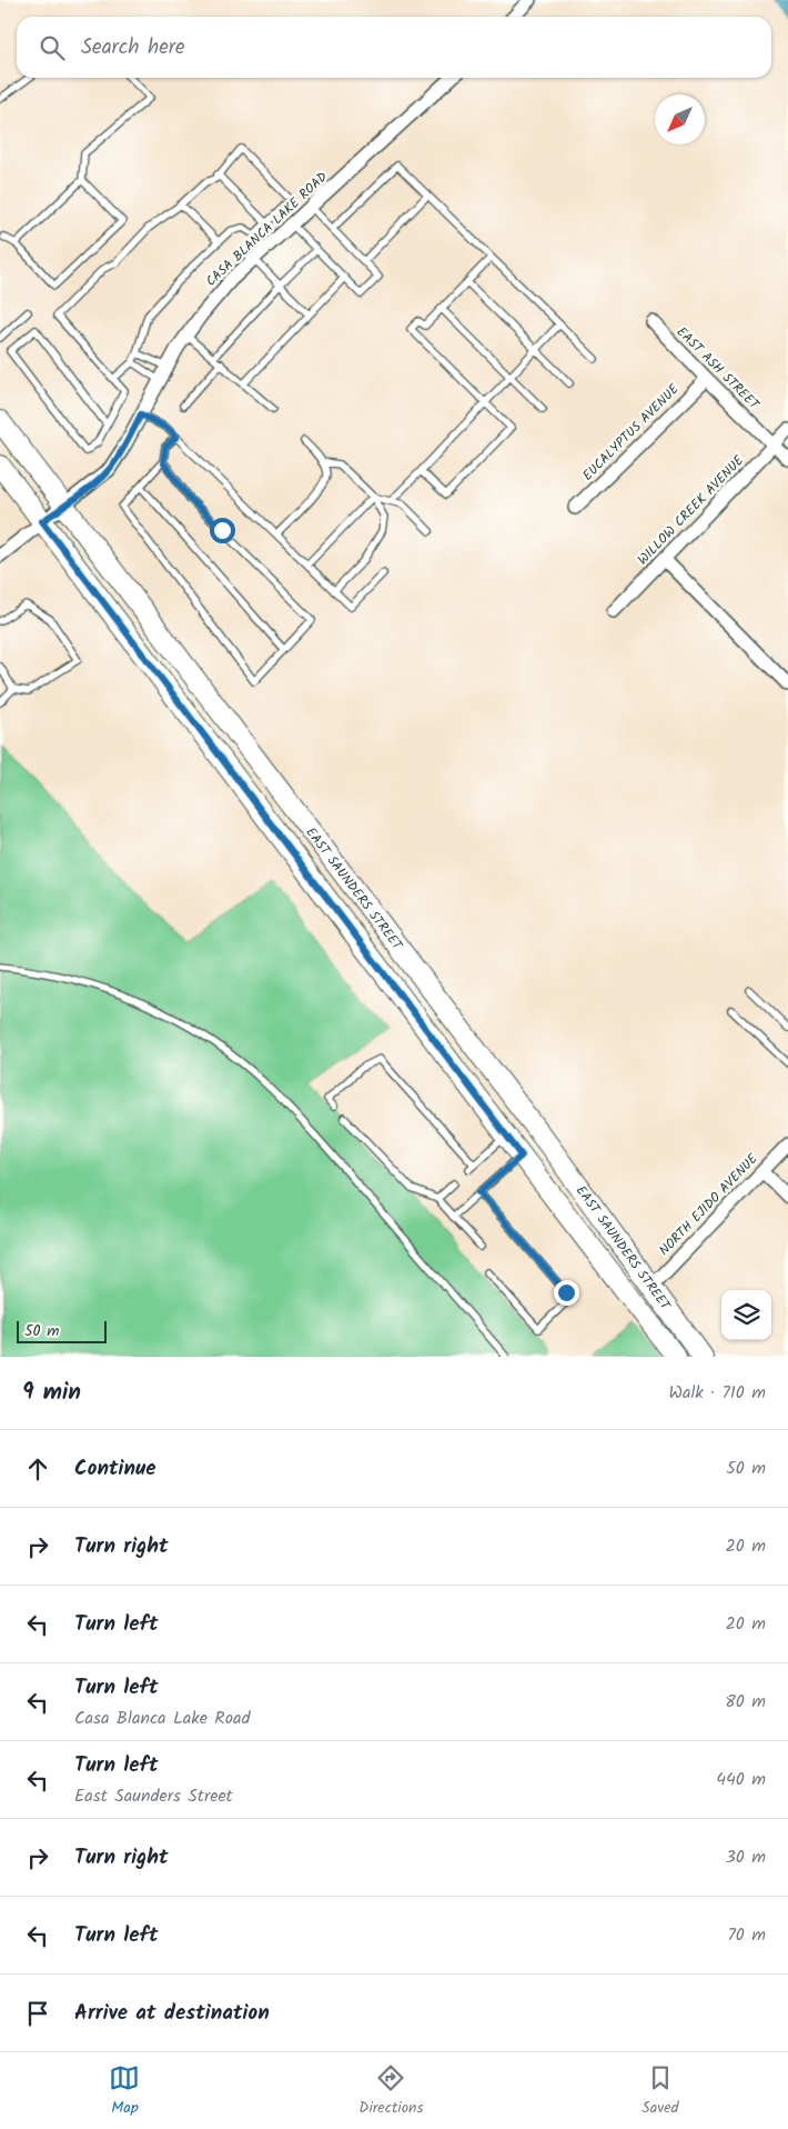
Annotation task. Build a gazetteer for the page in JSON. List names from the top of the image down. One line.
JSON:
{"streets":{"main road":["EAST SAUNDERS STREET"],"street":["CASA BLANCA LAKE ROAD","EAST ASH STREET","EUCALYPTUS AVENUE","WILLOW CREEK AVENUE","NORTH EJIDO AVENUE"]},"crossings":[["CASA BLANCA LAKE ROAD","EAST SAUNDERS STREET"],["EAST ASH STREET","EUCALYPTUS AVENUE"],["EAST ASH STREET","WILLOW CREEK AVENUE"],["EAST SAUNDERS STREET","NORTH EJIDO AVENUE"]],"scale_bar":"50 m","north":"bottom left","page":{"search":"Search here","scale":"50 m","heading":["9 min","Walk · 710 m"],"list":[["Continue","50 m"],["Turn right","20 m"],["Turn left","20 m"],["Turn left","Casa Blanca Lake Road","80 m"],["Turn left","East Saunders Street","440 m"],["Turn right","30 m"],["Turn left","70 m"],"Arrive at destination"],"nav":["Map","Directions","Saved"]}}
